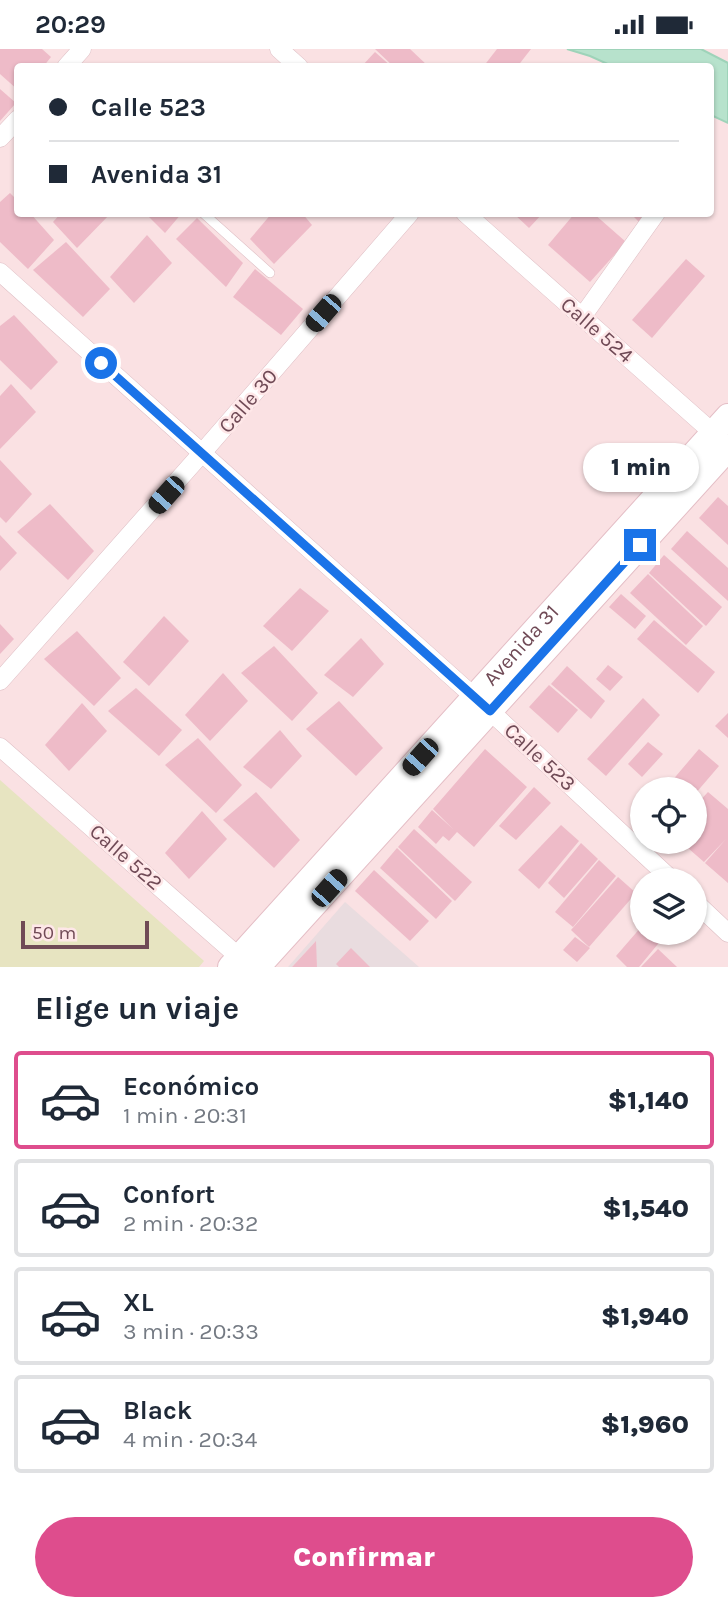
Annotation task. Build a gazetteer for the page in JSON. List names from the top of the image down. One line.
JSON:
{"streets":{"main road":["Avenida 31"],"street":["Calle 524","Calle 30","Calle 523","Calle 522"]},"crossings":[["Calle 524","Avenida 31"],["Calle 30","Calle 523"],["Avenida 31","Calle 523"],["Avenida 31","Calle 522"]],"scale_bar":"50 m","page":{"status":"20:29","banner":["Calle 523","Avenida 31"],"bubble":"1 min","scale":"50 m","heading":"Elige un viaje","list":[{"name":"Económico","note":"1 min · 20:31","value":"$1,140"},{"name":"Confort","note":"2 min · 20:32","value":"$1,540"},{"name":"XL","note":"3 min · 20:33","value":"$1,940"},{"name":"Black","note":"4 min · 20:34","value":"$1,960"}],"buttons":"Confirmar"}}
